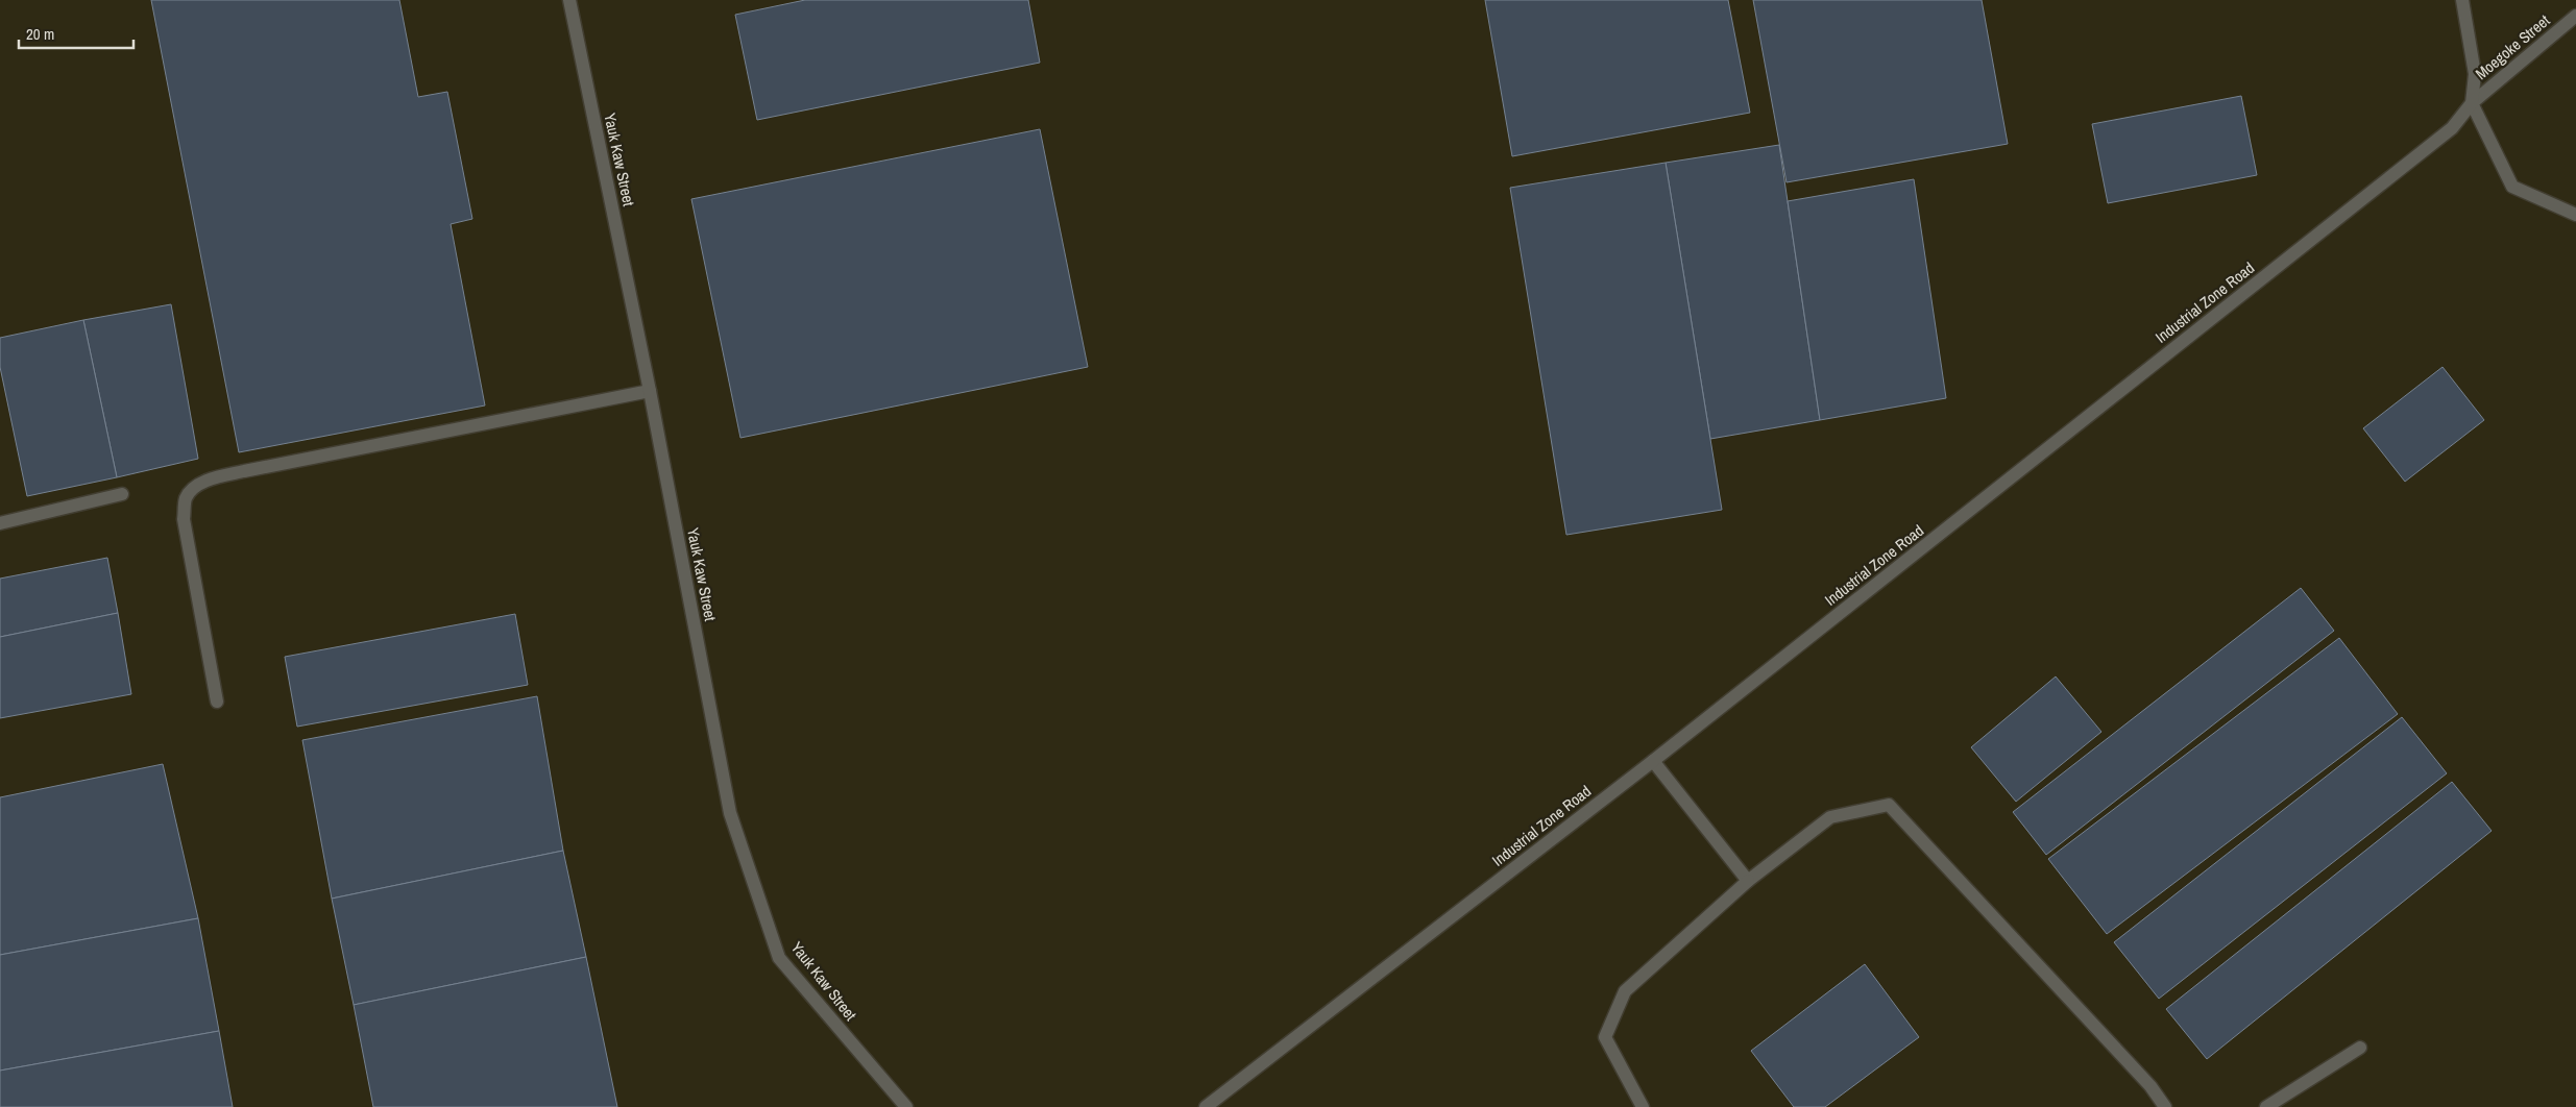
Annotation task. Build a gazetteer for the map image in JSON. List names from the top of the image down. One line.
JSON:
{"streets":{"street":["Moegoke Street","Yauk Kaw Street","Industrial Zone Road"]},"crossings":[["Moegoke Street","Industrial Zone Road"]],"scale_bar":"20 m"}
